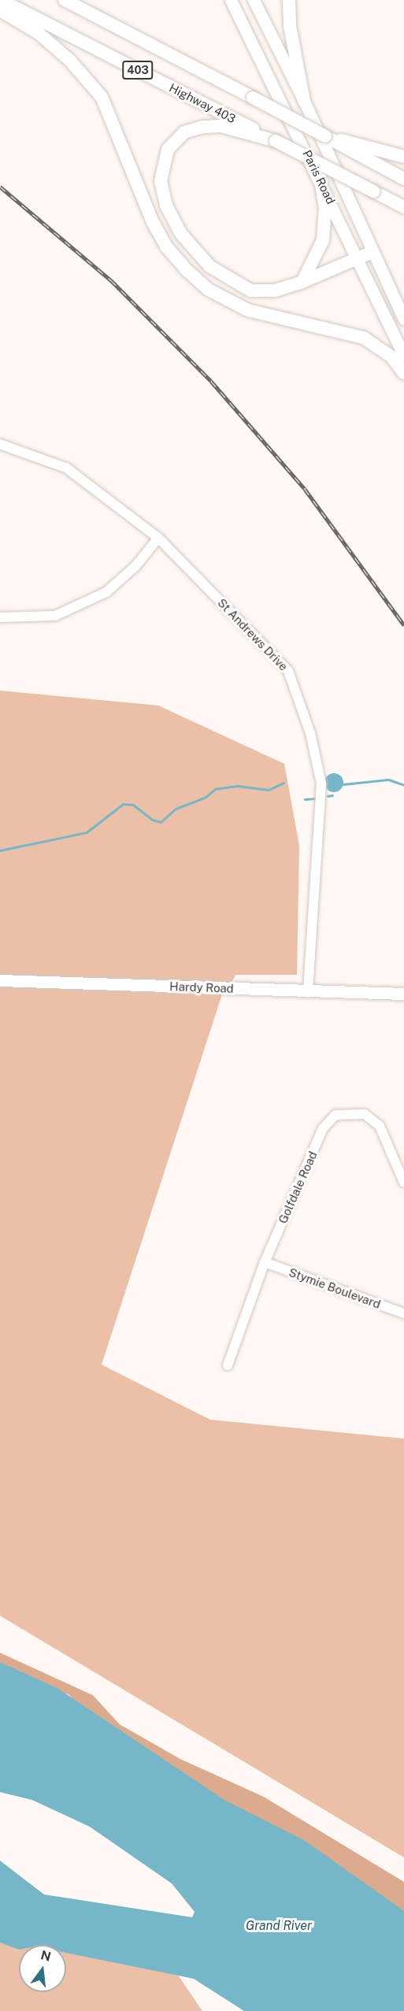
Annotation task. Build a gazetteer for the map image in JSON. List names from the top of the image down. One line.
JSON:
{"streets":{"highway":["403","Highway 403"],"main road":["Paris Road","Hardy Road"],"street":["St Andrews Drive","Golfdale Road","Stymie Boulevard"]},"crossings":[["St Andrews Drive","Hardy Road"],["Golfdale Road","Stymie Boulevard"]],"water":["Grand River"],"north":"top"}
